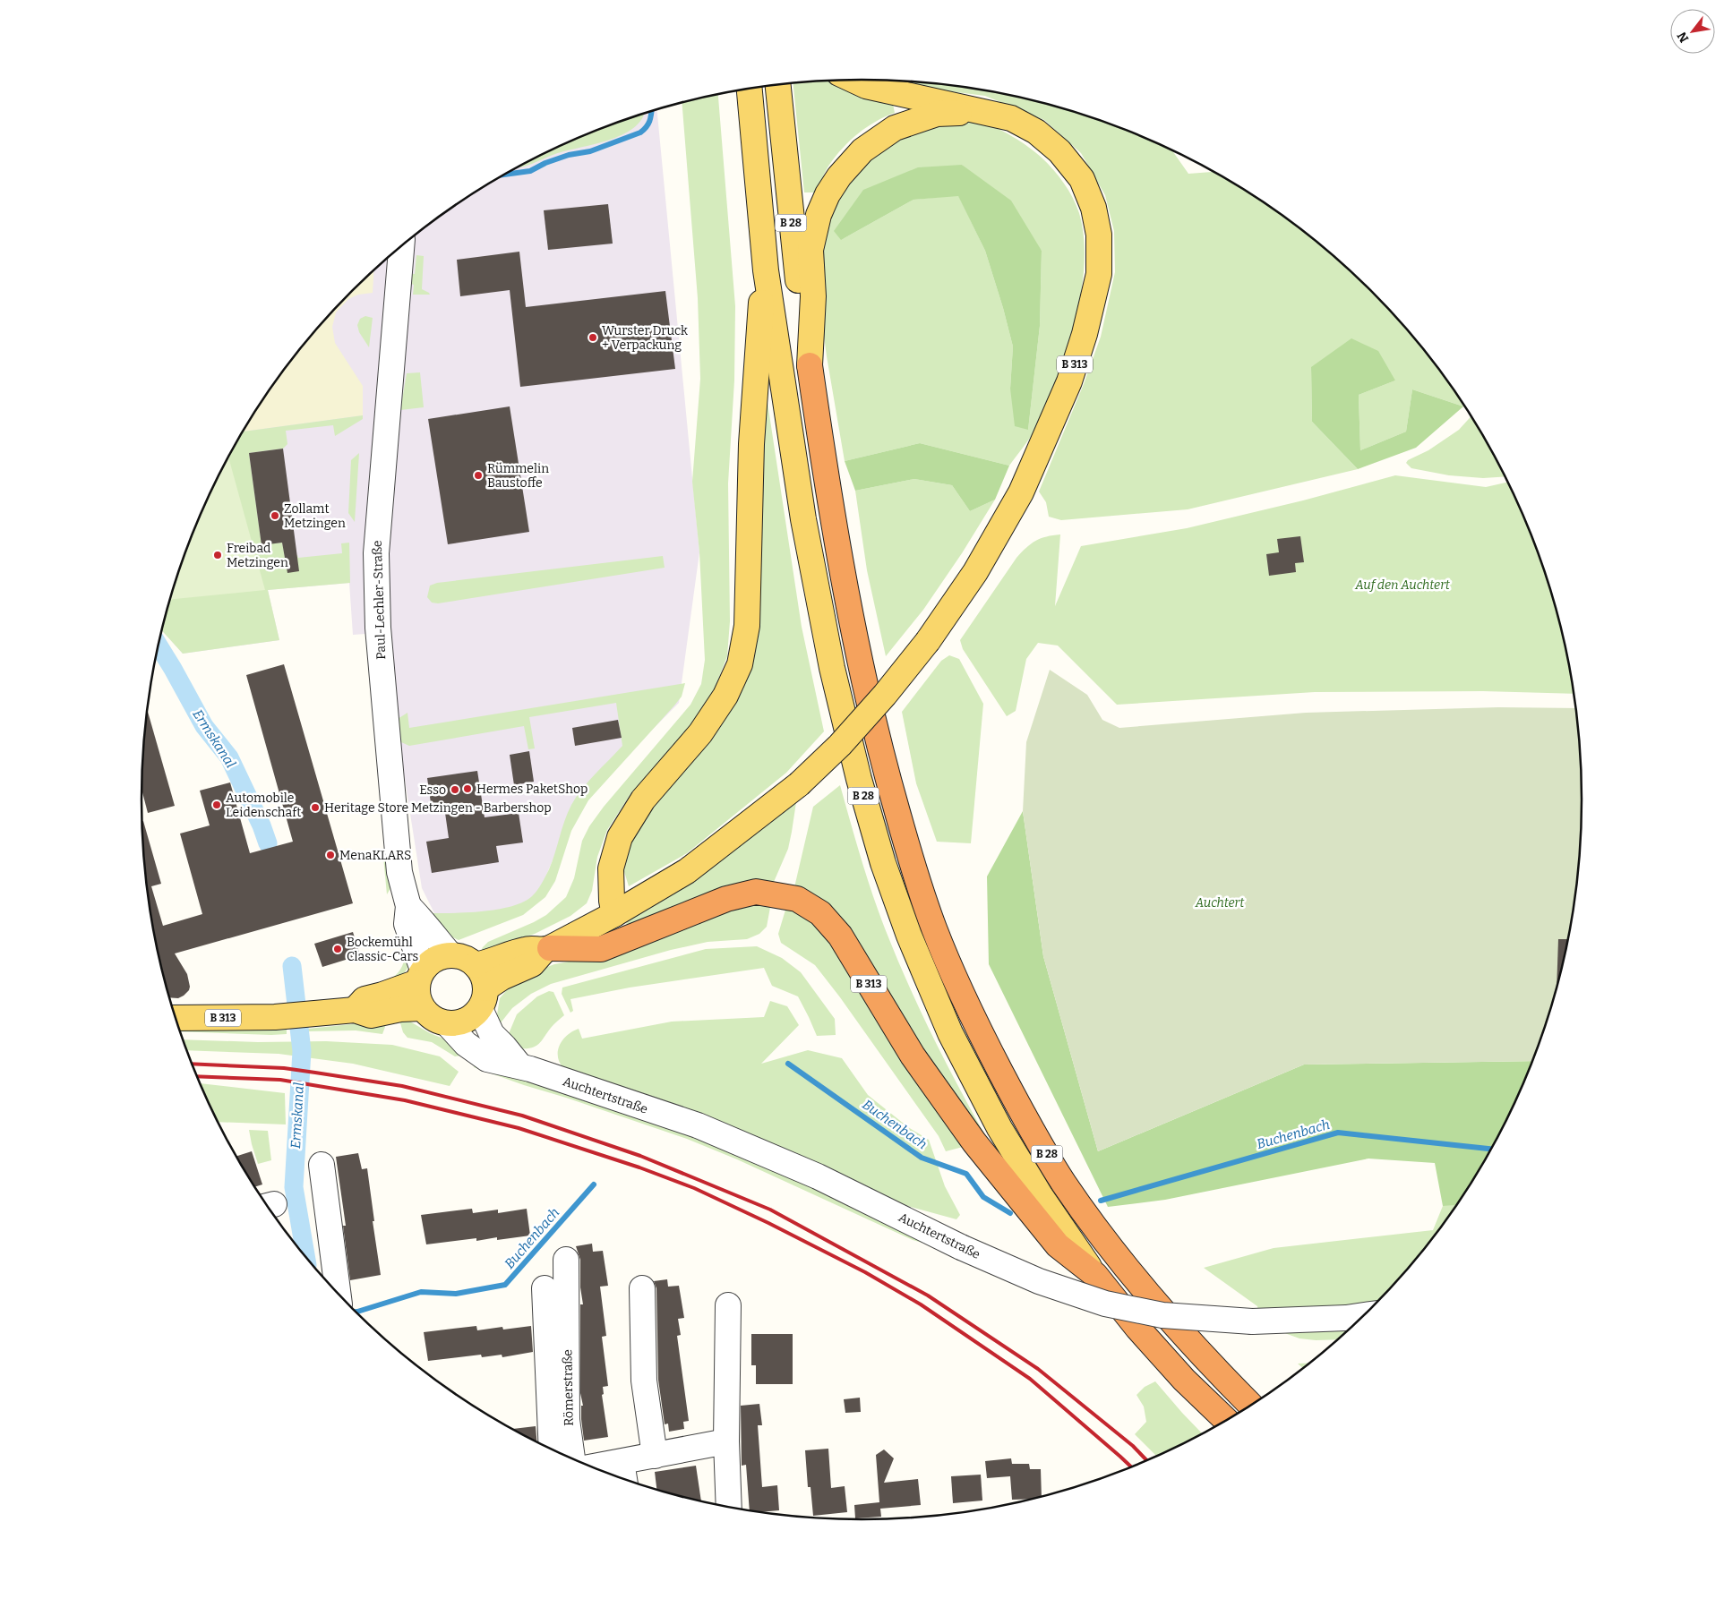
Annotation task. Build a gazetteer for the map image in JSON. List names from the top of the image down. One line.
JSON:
{"streets":{"highway":["B 28","B 313"],"street":["Paul-Lechler-Straße","Auchtertstraße","Römerstraße"]},"crossings":[["B 28","B 313"],["B 313","Paul-Lechler-Straße"],["B 313","Auchtertstraße"],["Paul-Lechler-Straße","Auchtertstraße"]],"water":["Ermskanal","Buchenbach"],"parks":["Auf den Auchtert","Auchtert"],"places":["Wurster Druck + Verpackung","Rümmelin Baustoffe","Zollamt Metzingen","Freibad Metzingen","Hermes PaketShop","Esso","Automobile Leidenschaft","Heritage Store Metzingen - Barbershop","MenaKLARS","Bockemühl Classic-Cars"],"north":"bottom left"}
